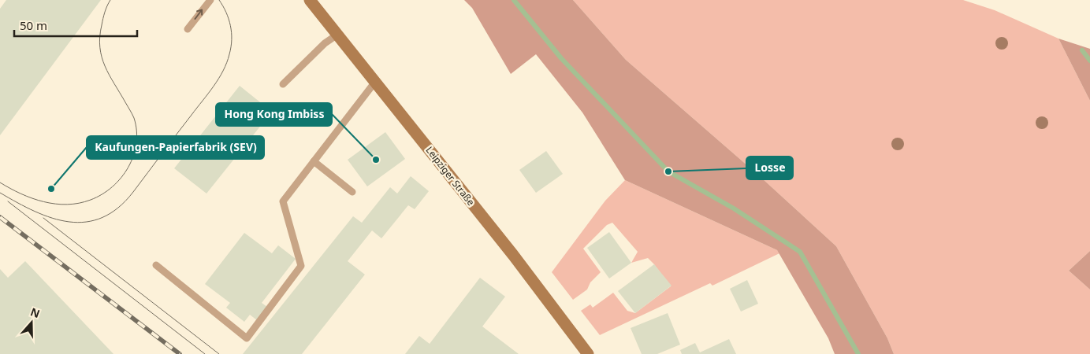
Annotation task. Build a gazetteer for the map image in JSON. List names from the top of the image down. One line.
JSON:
{"streets":{"street":["Leipziger Straße"]},"places":["Hong Kong Imbiss","Losse","Kaufungen-Papierfabrik (SEV)"],"scale_bar":"50 m","north":"top"}
